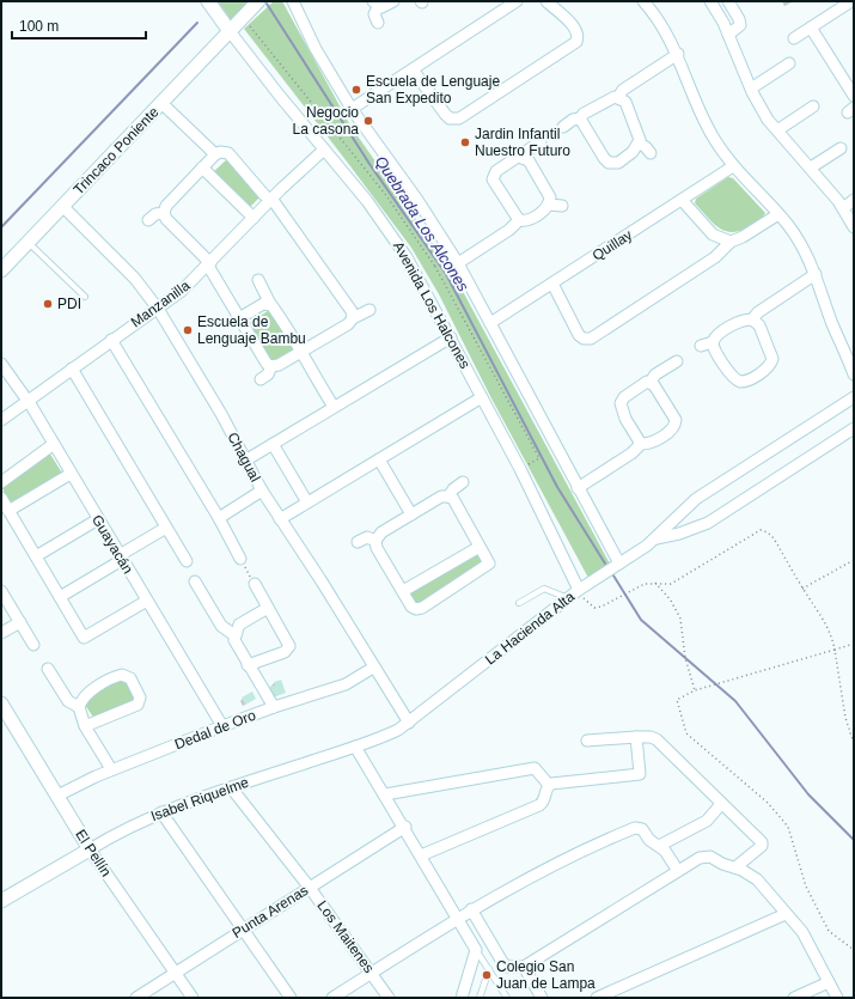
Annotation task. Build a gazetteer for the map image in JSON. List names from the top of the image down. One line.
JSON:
{"streets":{"street":["Trincaco Poniente","Quillay","Manzanilla","Avenida Los Halcones","Chagual","Guayacán","La Hacienda Alta","Dedal de Oro","Isabel Riquelme","El Pellín","Punta Arenas","Los Maitenes"]},"crossings":[["Trincaco Poniente","Avenida Los Halcones"],["Trincaco Poniente","Chagual"],["Manzanilla","Avenida Los Halcones"],["Manzanilla","Chagual"],["Manzanilla","Guayacán"],["Avenida Los Halcones","La Hacienda Alta"],["Chagual","La Hacienda Alta"],["Chagual","Dedal de Oro"],["Chagual","Isabel Riquelme"],["Guayacán","Dedal de Oro"],["La Hacienda Alta","Isabel Riquelme"],["Dedal de Oro","El Pellín"],["Isabel Riquelme","El Pellín"],["Isabel Riquelme","Los Maitenes"],["El Pellín","Punta Arenas"],["Punta Arenas","Los Maitenes"]],"water":["Quebrada Los Alcones"],"places":["Escuela de Lenguaje San Expedito","Negocio La casona","Jardin Infantil Nuestro Futuro","PDI","Escuela de Lenguaje Bambu","Colegio San Juan de Lampa"],"scale_bar":"100 m"}
